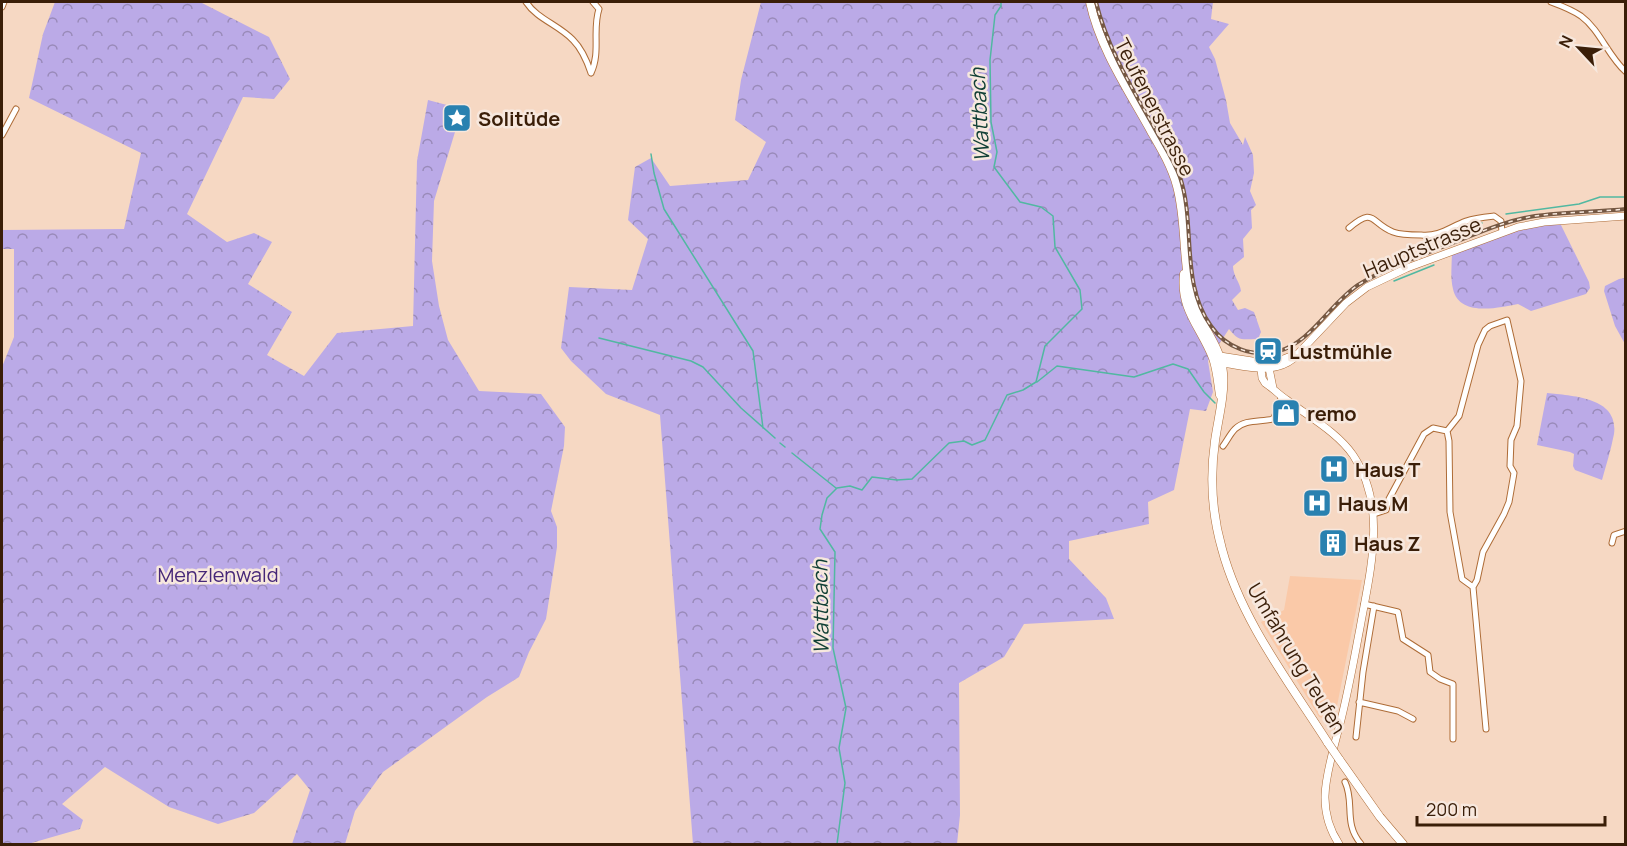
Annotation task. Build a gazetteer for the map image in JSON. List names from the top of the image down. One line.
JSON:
{"streets":{"main road":["Teufenerstrasse","Umfahrung Teufen"],"street":["Hauptstrasse"]},"crossings":[["Teufenerstrasse","Umfahrung Teufen"]],"water":["Wattbach"],"parks":["Menzlenwald"],"places":{"place":["Solitüde"],"station":["Lustmühle"],"shop":["remo"],"hospital":["Haus T","Haus M"],"building":["Haus Z"]},"scale_bar":"200 m","north":"top left"}
